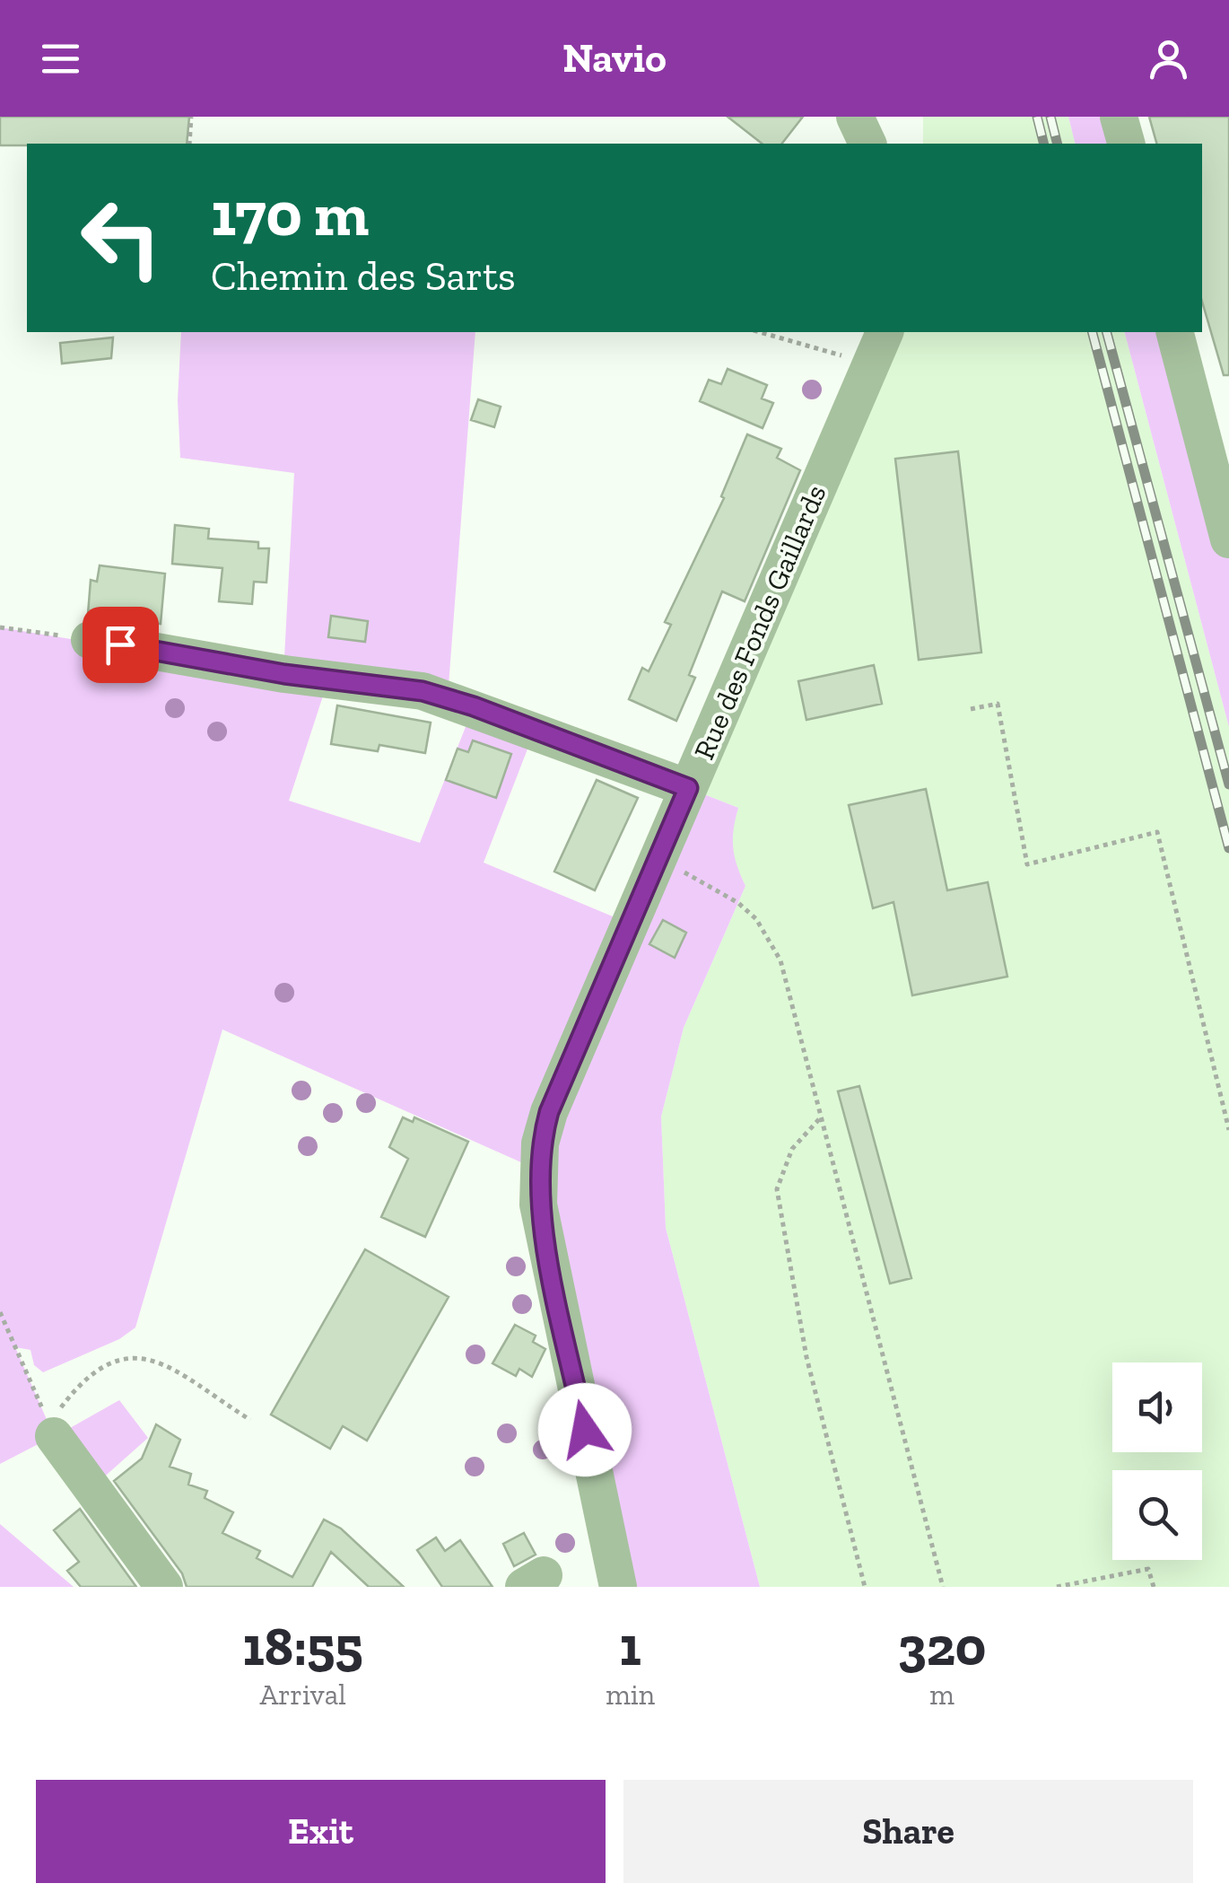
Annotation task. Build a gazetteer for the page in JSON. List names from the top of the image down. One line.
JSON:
{"streets":{"street":["Rue des Fonds Gaillards"]},"page":{"header":"Navio","turn":["170 m","Chemin des Sarts"],"eta":["18:55","Arrival","1","min","320","m"],"buttons":["Exit","Share"]}}
